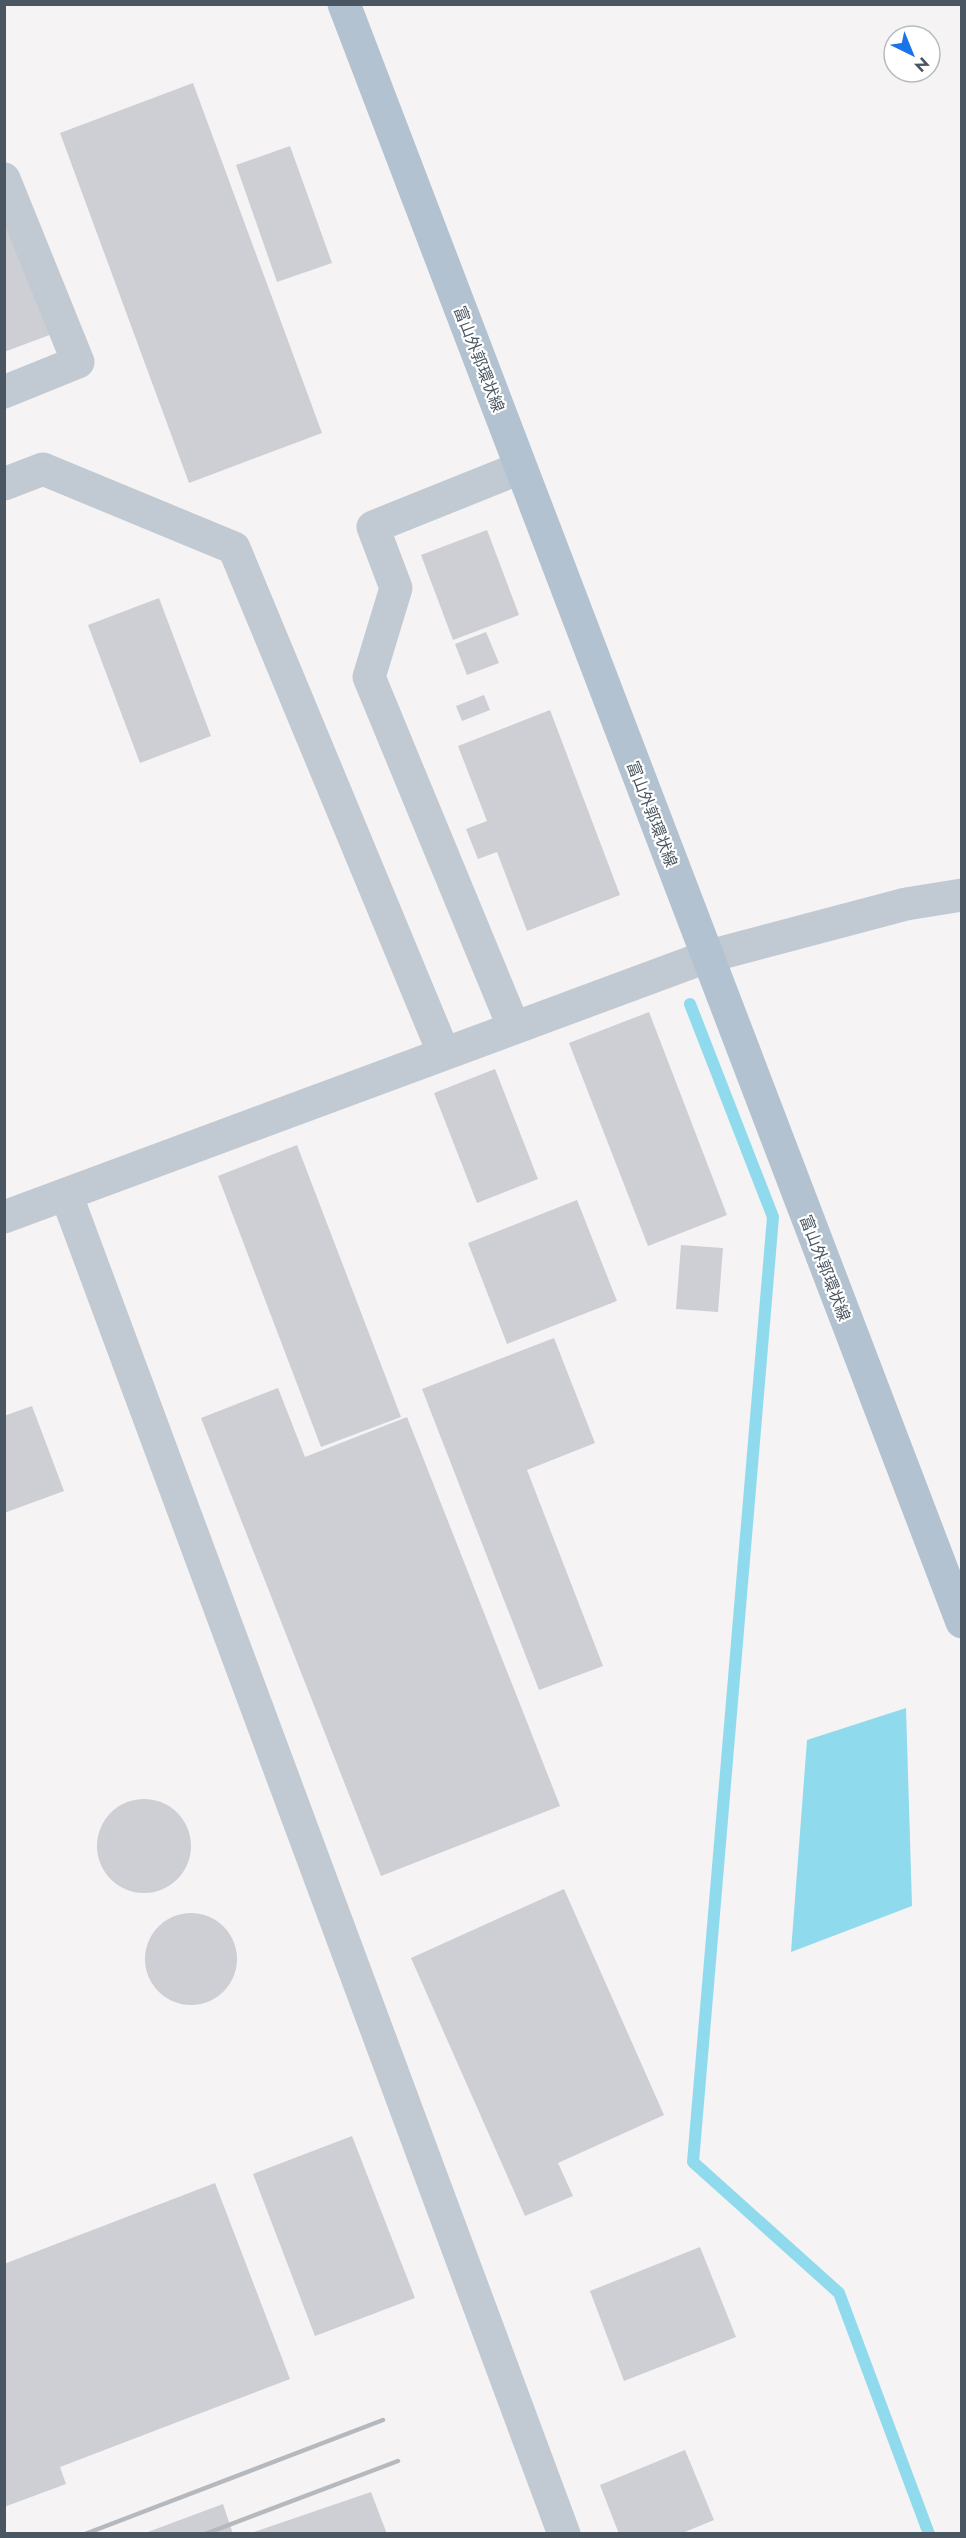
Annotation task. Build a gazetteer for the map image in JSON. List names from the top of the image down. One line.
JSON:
{"streets":{"main road":["富山外郭環状線"]},"north":"bottom right"}
